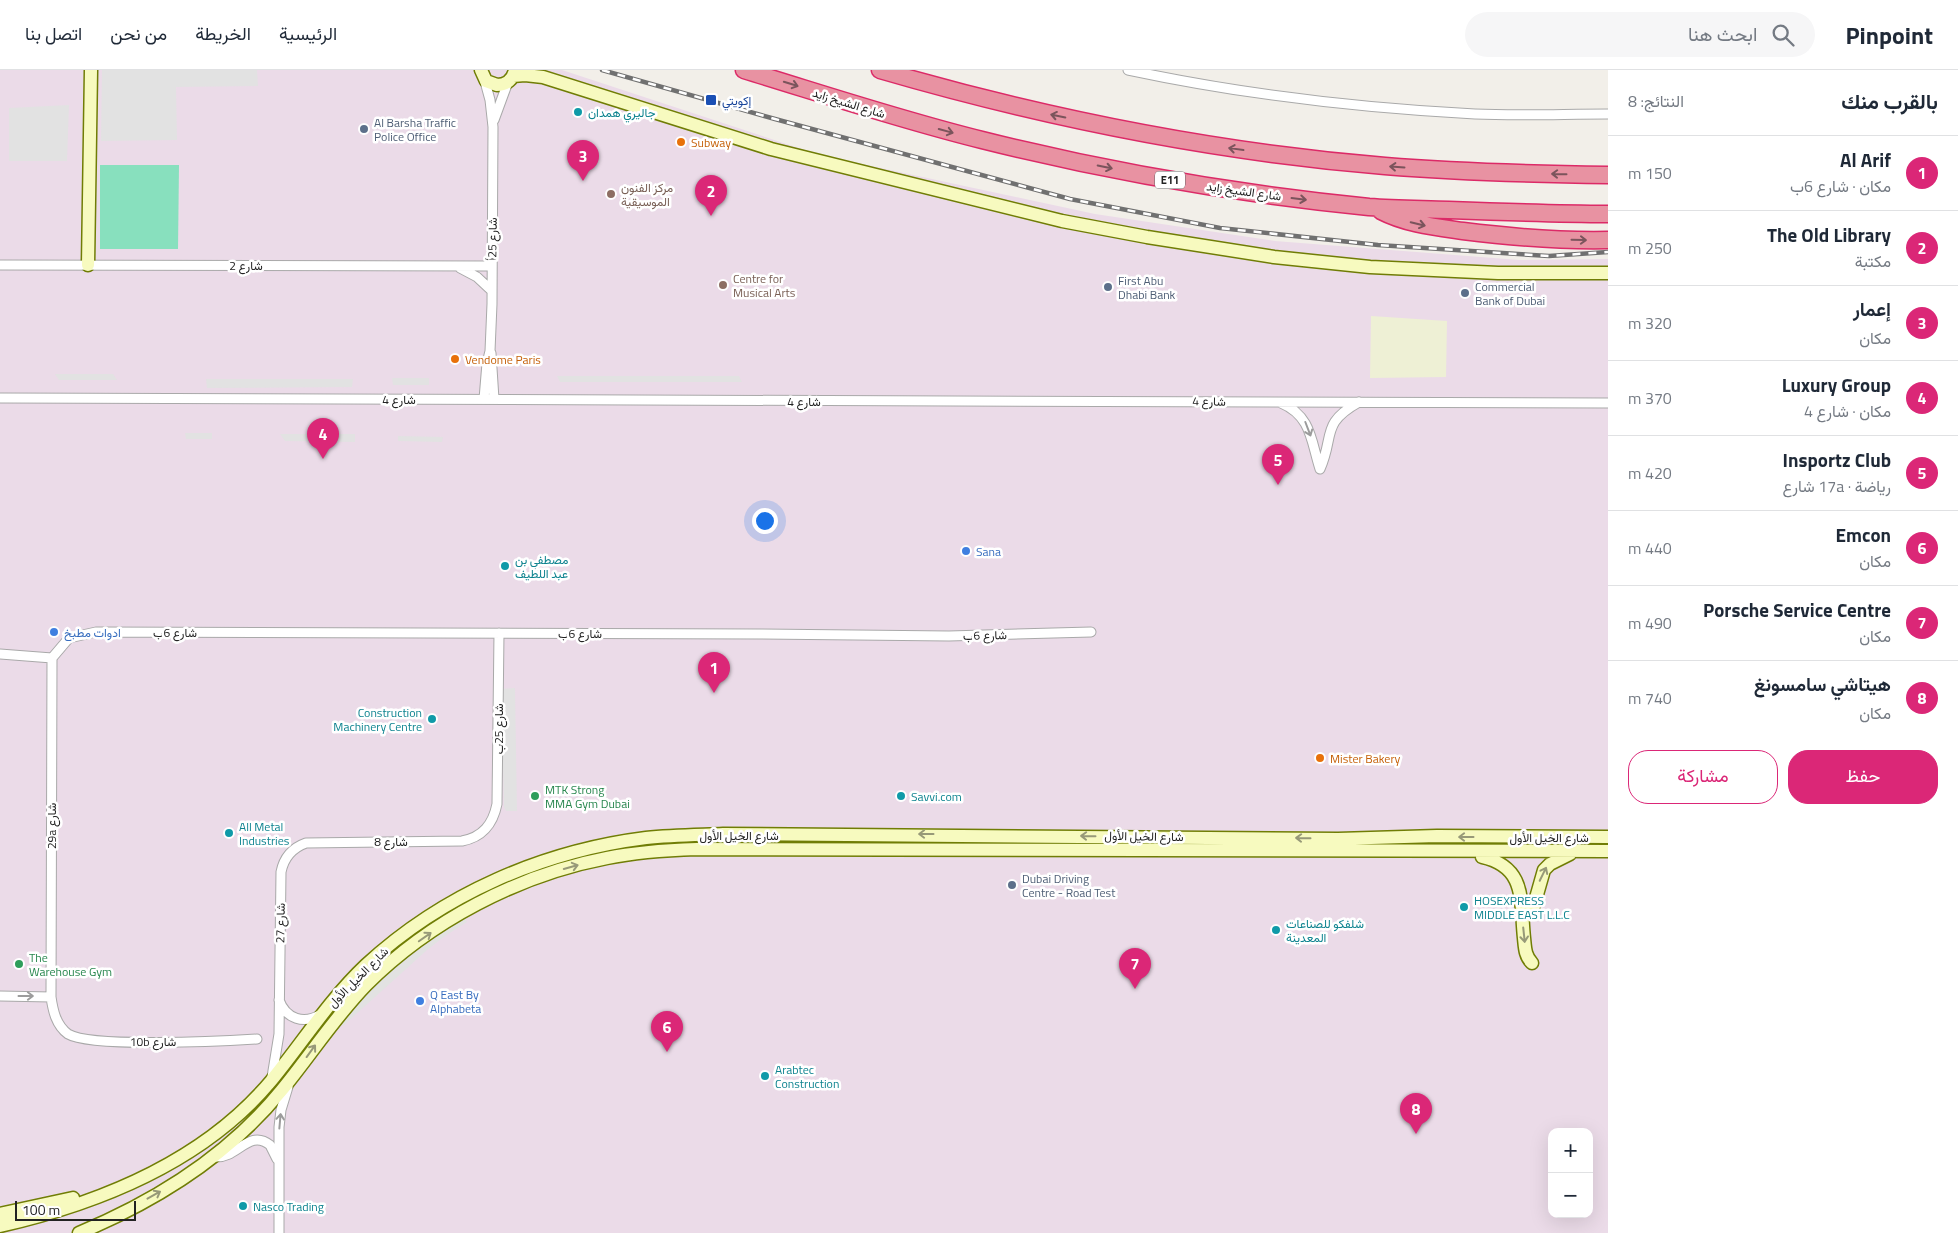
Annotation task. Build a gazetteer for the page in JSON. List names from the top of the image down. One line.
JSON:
{"streets":{"highway":["شارع الشيخ زايد","E11"],"main road":["شارع الخيل الأول"],"street":["شارع 25أ","شارع 2","شارع 4","شارع 6ب","شارع 25ب","29a شارع","شارع 8","شارع 27","10b شارع"]},"crossings":[["شارع 25أ","شارع 2"],["شارع 25أ","شارع 4"],["شارع 6ب","شارع 25ب"],["شارع 6ب","29a شارع"],["شارع 25ب","شارع 8"],["29a شارع","10b شارع"],["شارع الخيل الأول","شارع 27"],["شارع 8","شارع 27"]],"places":{"transit":["إكويتي"],"other":["جاليري همدان","Al Barsha Traffic Police Office","Subway","مركز الفنون الموسيقية","Centre for Musical Arts","First Abu Dhabi Bank","Commercial Bank of Dubai","Vendome Paris","Sana","مصطفي بن عبد اللطيف","ادوات مطبخ","Construction Machinery Centre","Mister Bakery","MTK Strong MMA Gym Dubai","Savvi.com","All Metal Industries","Dubai Driving Centre - Road Test","HOSEXPRESS MIDDLE EAST L.L.C","شلفكو للصناعات المعدينة","The Warehouse Gym","Q East By Alphabeta","Arabtec Construction","Nasco Trading"]},"scale_bar":"100 m","page":{"header":"Pinpoint","search":"ابحث هنا","nav":["الرئيسية","الخريطة","من نحن","اتصل بنا"],"heading":["بالقرب منك","النتائج: 8"],"list":[{"mark":"1","name":"Al Arif","note":"مكان · شارع 6ب","value":"150 m"},{"mark":"2","name":"The Old Library","note":"مكتبة","value":"250 m"},{"mark":"3","name":"إعمار","note":"مكان","value":"320 m"},{"mark":"4","name":"Luxury Group","note":"مكان · شارع 4","value":"370 m"},{"mark":"5","name":"Insportz Club","note":"رياضة · 17a شارع","value":"420 m"},{"mark":"6","name":"Emcon","note":"مكان","value":"440 m"},{"mark":"7","name":"Porsche Service Centre","note":"مكان","value":"490 m"},{"mark":"8","name":"هيتاشي سامسونغ","note":"مكان","value":"740 m"}],"pins":["3","2","4","5","1","7","6","8"],"buttons":["حفظ","مشاركة"],"map_buttons":["+","−"],"scale":"100 m"}}
